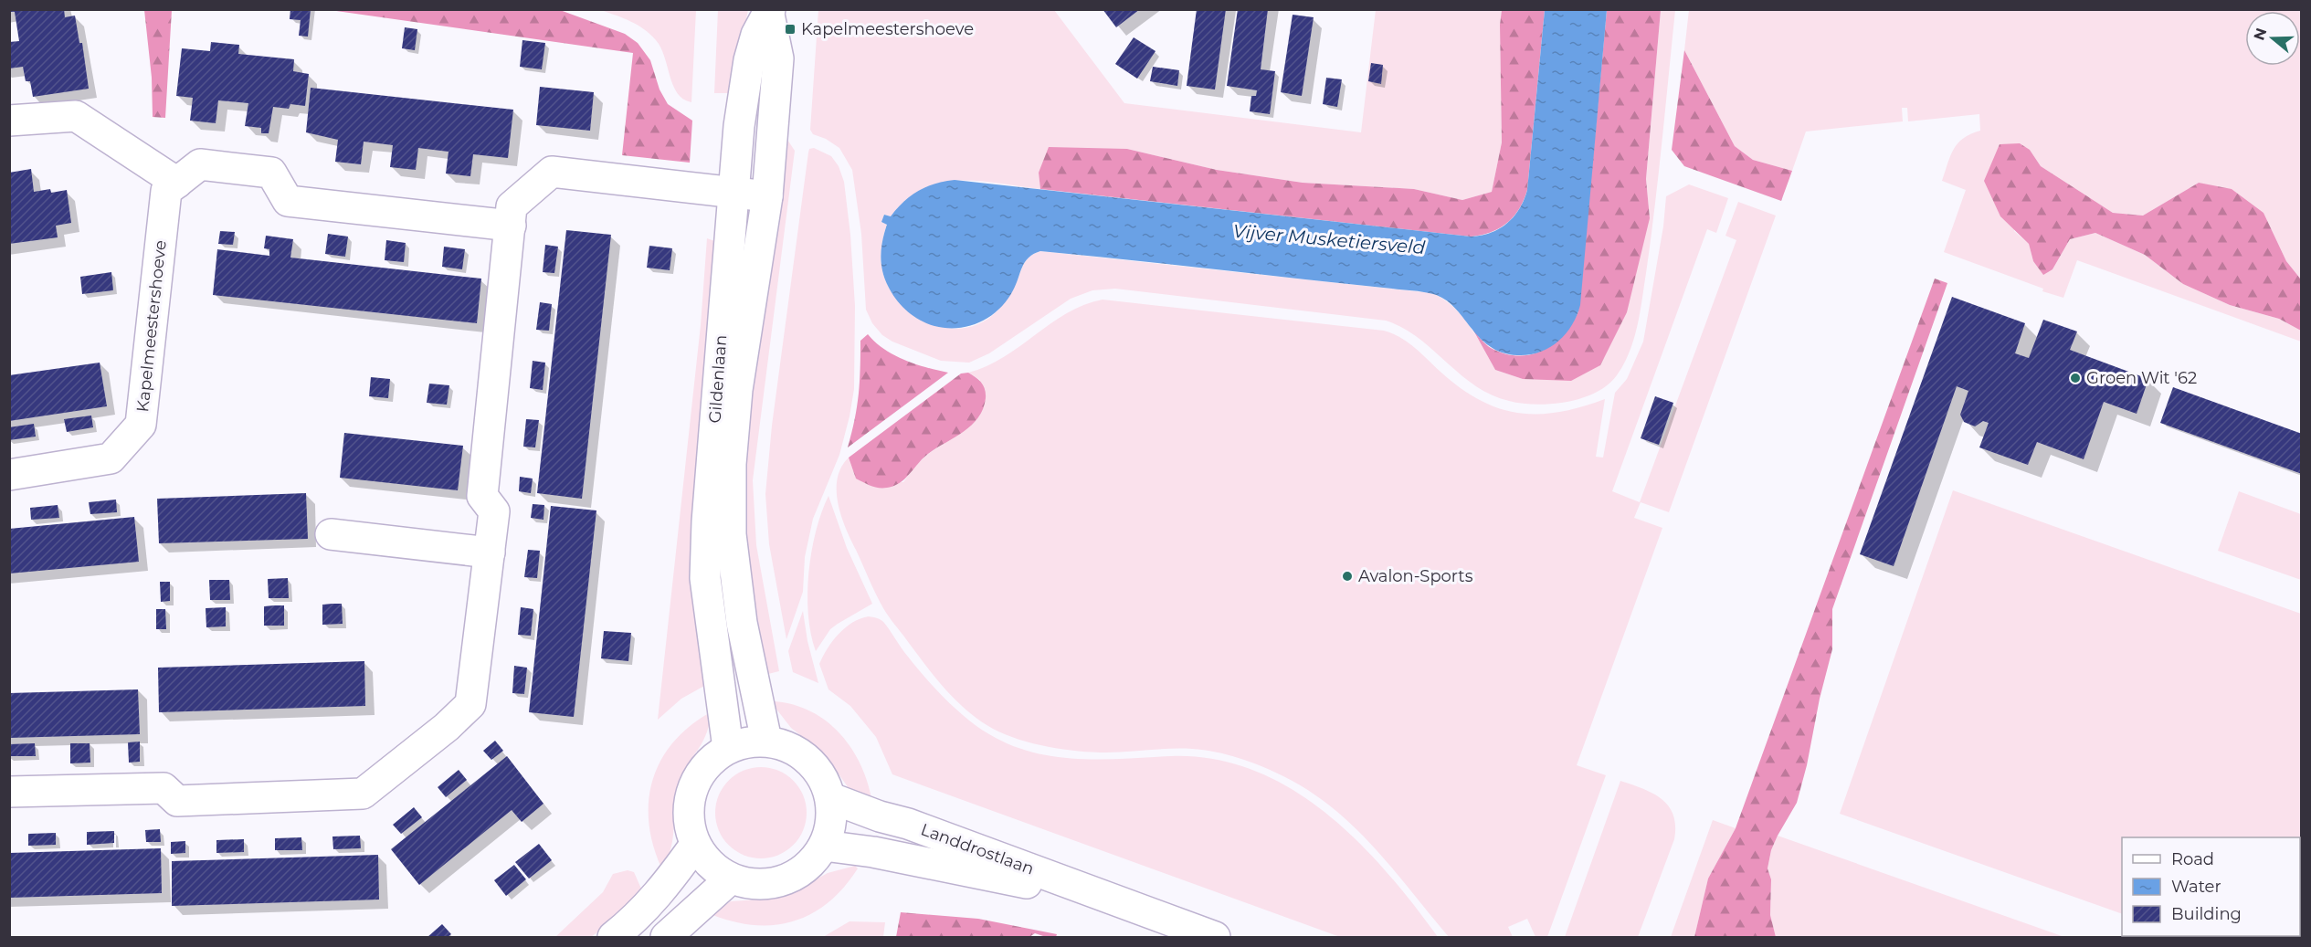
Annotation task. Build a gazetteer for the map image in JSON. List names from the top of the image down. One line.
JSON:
{"streets":{"street":["Kapelmeestershoeve","Gildenlaan","Landdrostlaan"]},"crossings":[["Gildenlaan","Landdrostlaan"]],"water":["Vijver Musketiersveld"],"places":{"transit":["Kapelmeestershoeve"],"other":["Groen Wit '62","Avalon-Sports"]},"legend":["Road","Water","Building"],"north":"left"}
